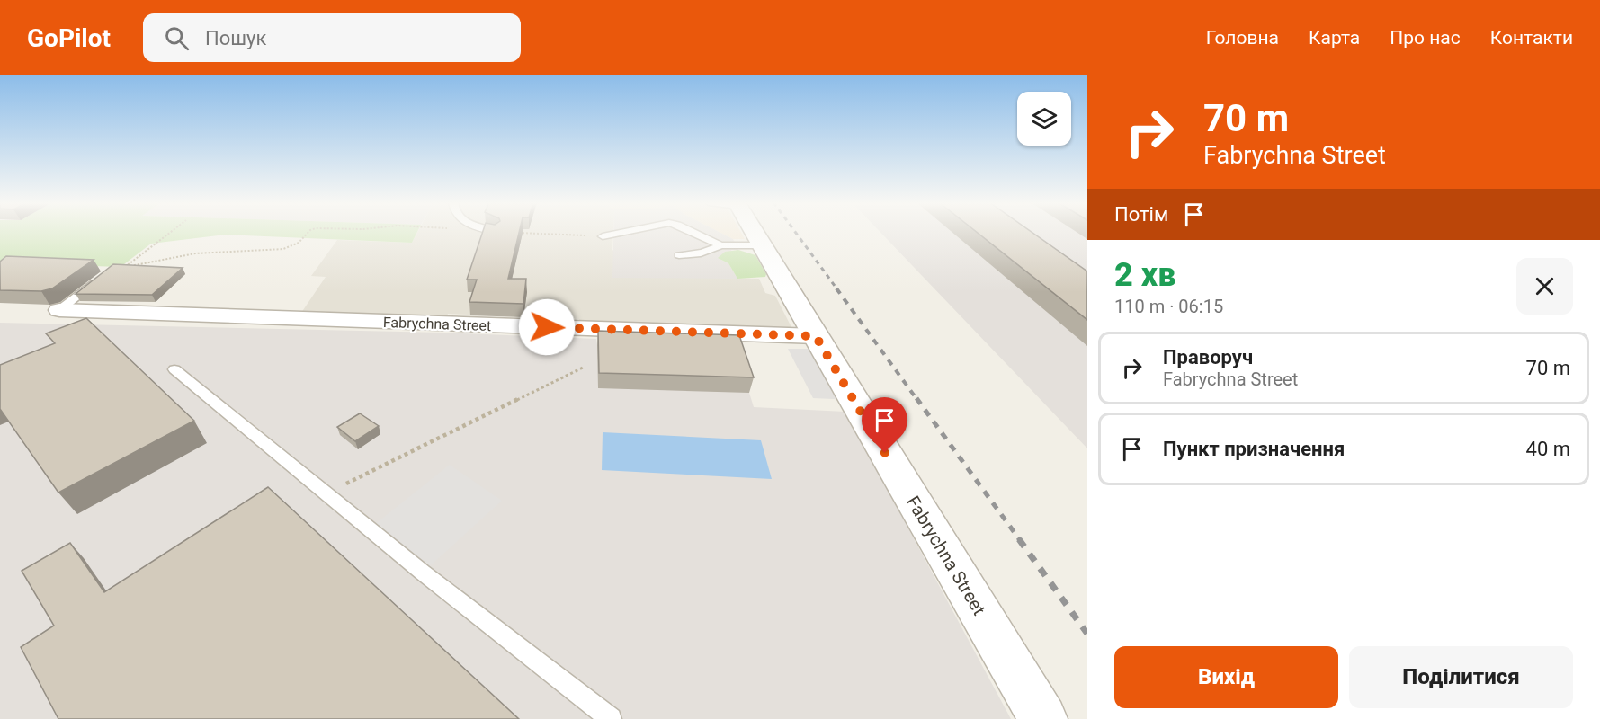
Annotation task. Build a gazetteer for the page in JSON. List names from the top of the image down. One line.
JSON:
{"streets":{"street":["Fabrychna Street"]},"page":{"header":"GoPilot","search":"Пошук","nav":["Головна","Карта","Про нас","Контакти"],"turn":["70 m","Fabrychna Street"],"then":"Потім","heading":["2 хв","110 m · 06:15"],"list":[{"name":"Праворуч","note":"Fabrychna Street","value":"70 m"},{"name":"Пункт призначення","value":"40 m"}],"buttons":["Вихід","Поділитися"]}}
